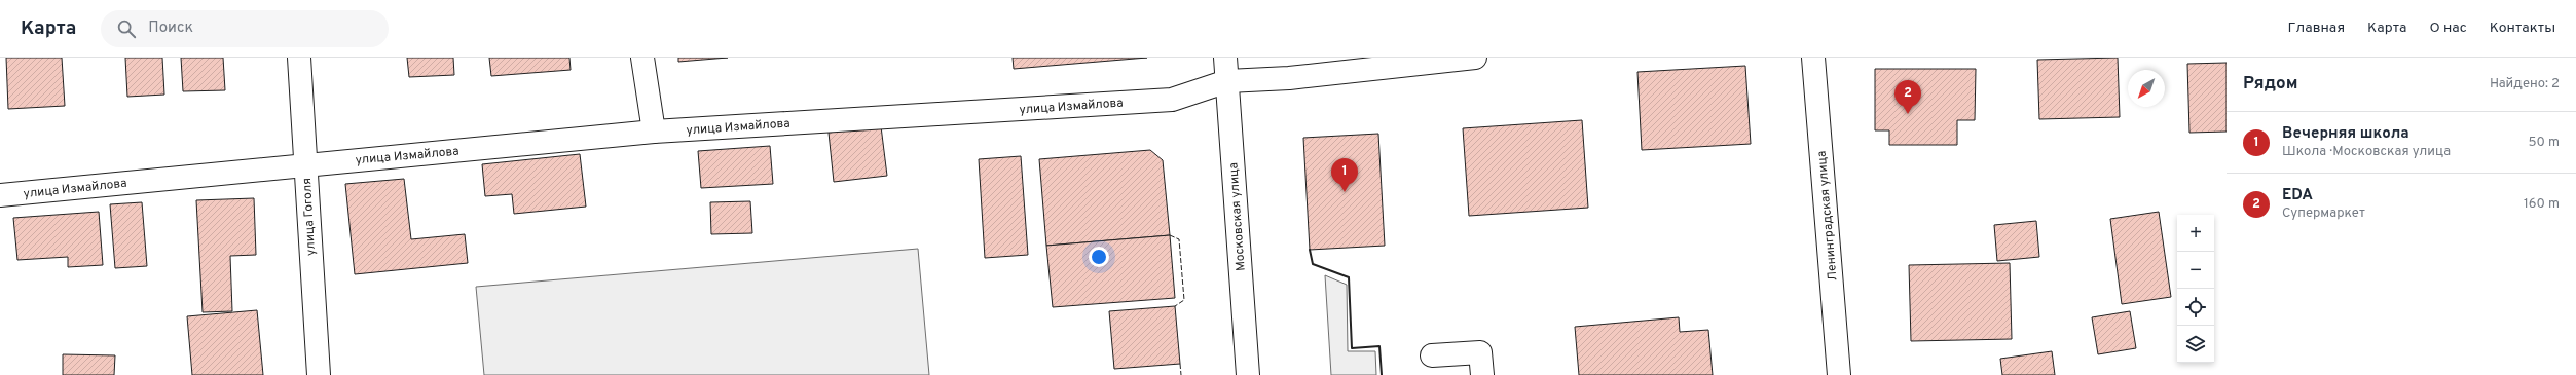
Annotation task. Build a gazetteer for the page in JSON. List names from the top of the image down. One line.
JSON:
{"streets":{"street":["улица Измайлова","Ленинградская улица","улица Гоголя","Московская улица"]},"crossings":[["улица Измайлова","улица Гоголя"],["улица Измайлова","Московская улица"]],"north":"bottom left","page":{"header":"Карта","search":"Поиск","nav":["Главная","Карта","О нас","Контакты"],"heading":["Рядом","Найдено: 2"],"pins":["2","1"],"list":[{"mark":"1","name":"Вечерняя школа","note":"Школа · Московская улица","value":"50 m"},{"mark":"2","name":"EDA","note":"Супермаркет","value":"160 m"}],"map_buttons":["+","−"]}}
